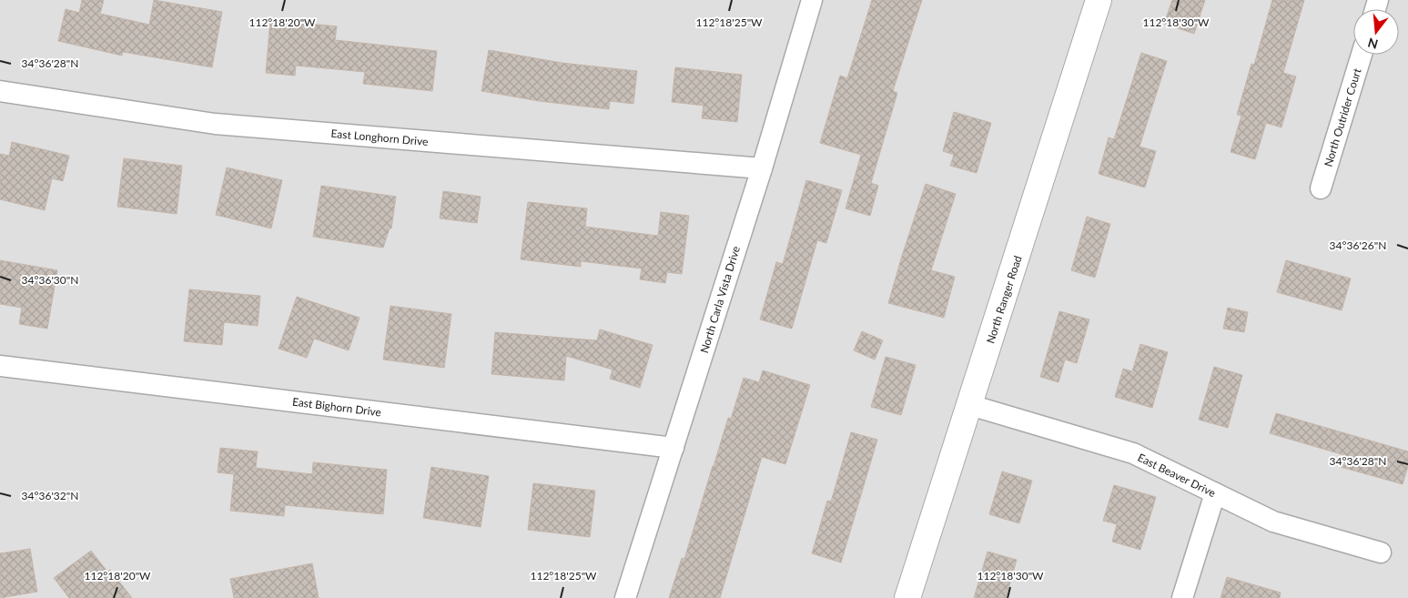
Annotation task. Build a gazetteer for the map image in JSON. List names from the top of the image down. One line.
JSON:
{"streets":{"street":["North Outrider Court","East Longhorn Drive","North Carla Vista Drive","North Ranger Road","East Bighorn Drive","East Beaver Drive"]},"crossings":[["East Longhorn Drive","North Carla Vista Drive"],["North Carla Vista Drive","East Bighorn Drive"],["North Ranger Road","East Beaver Drive"]],"north":"bottom","coordinates":["112°18'20\"W","112°18'25\"W","112°18'30\"W","34°36'28\"N","34°36'26\"N","34°36'30\"N","34°36'32\"N"]}
